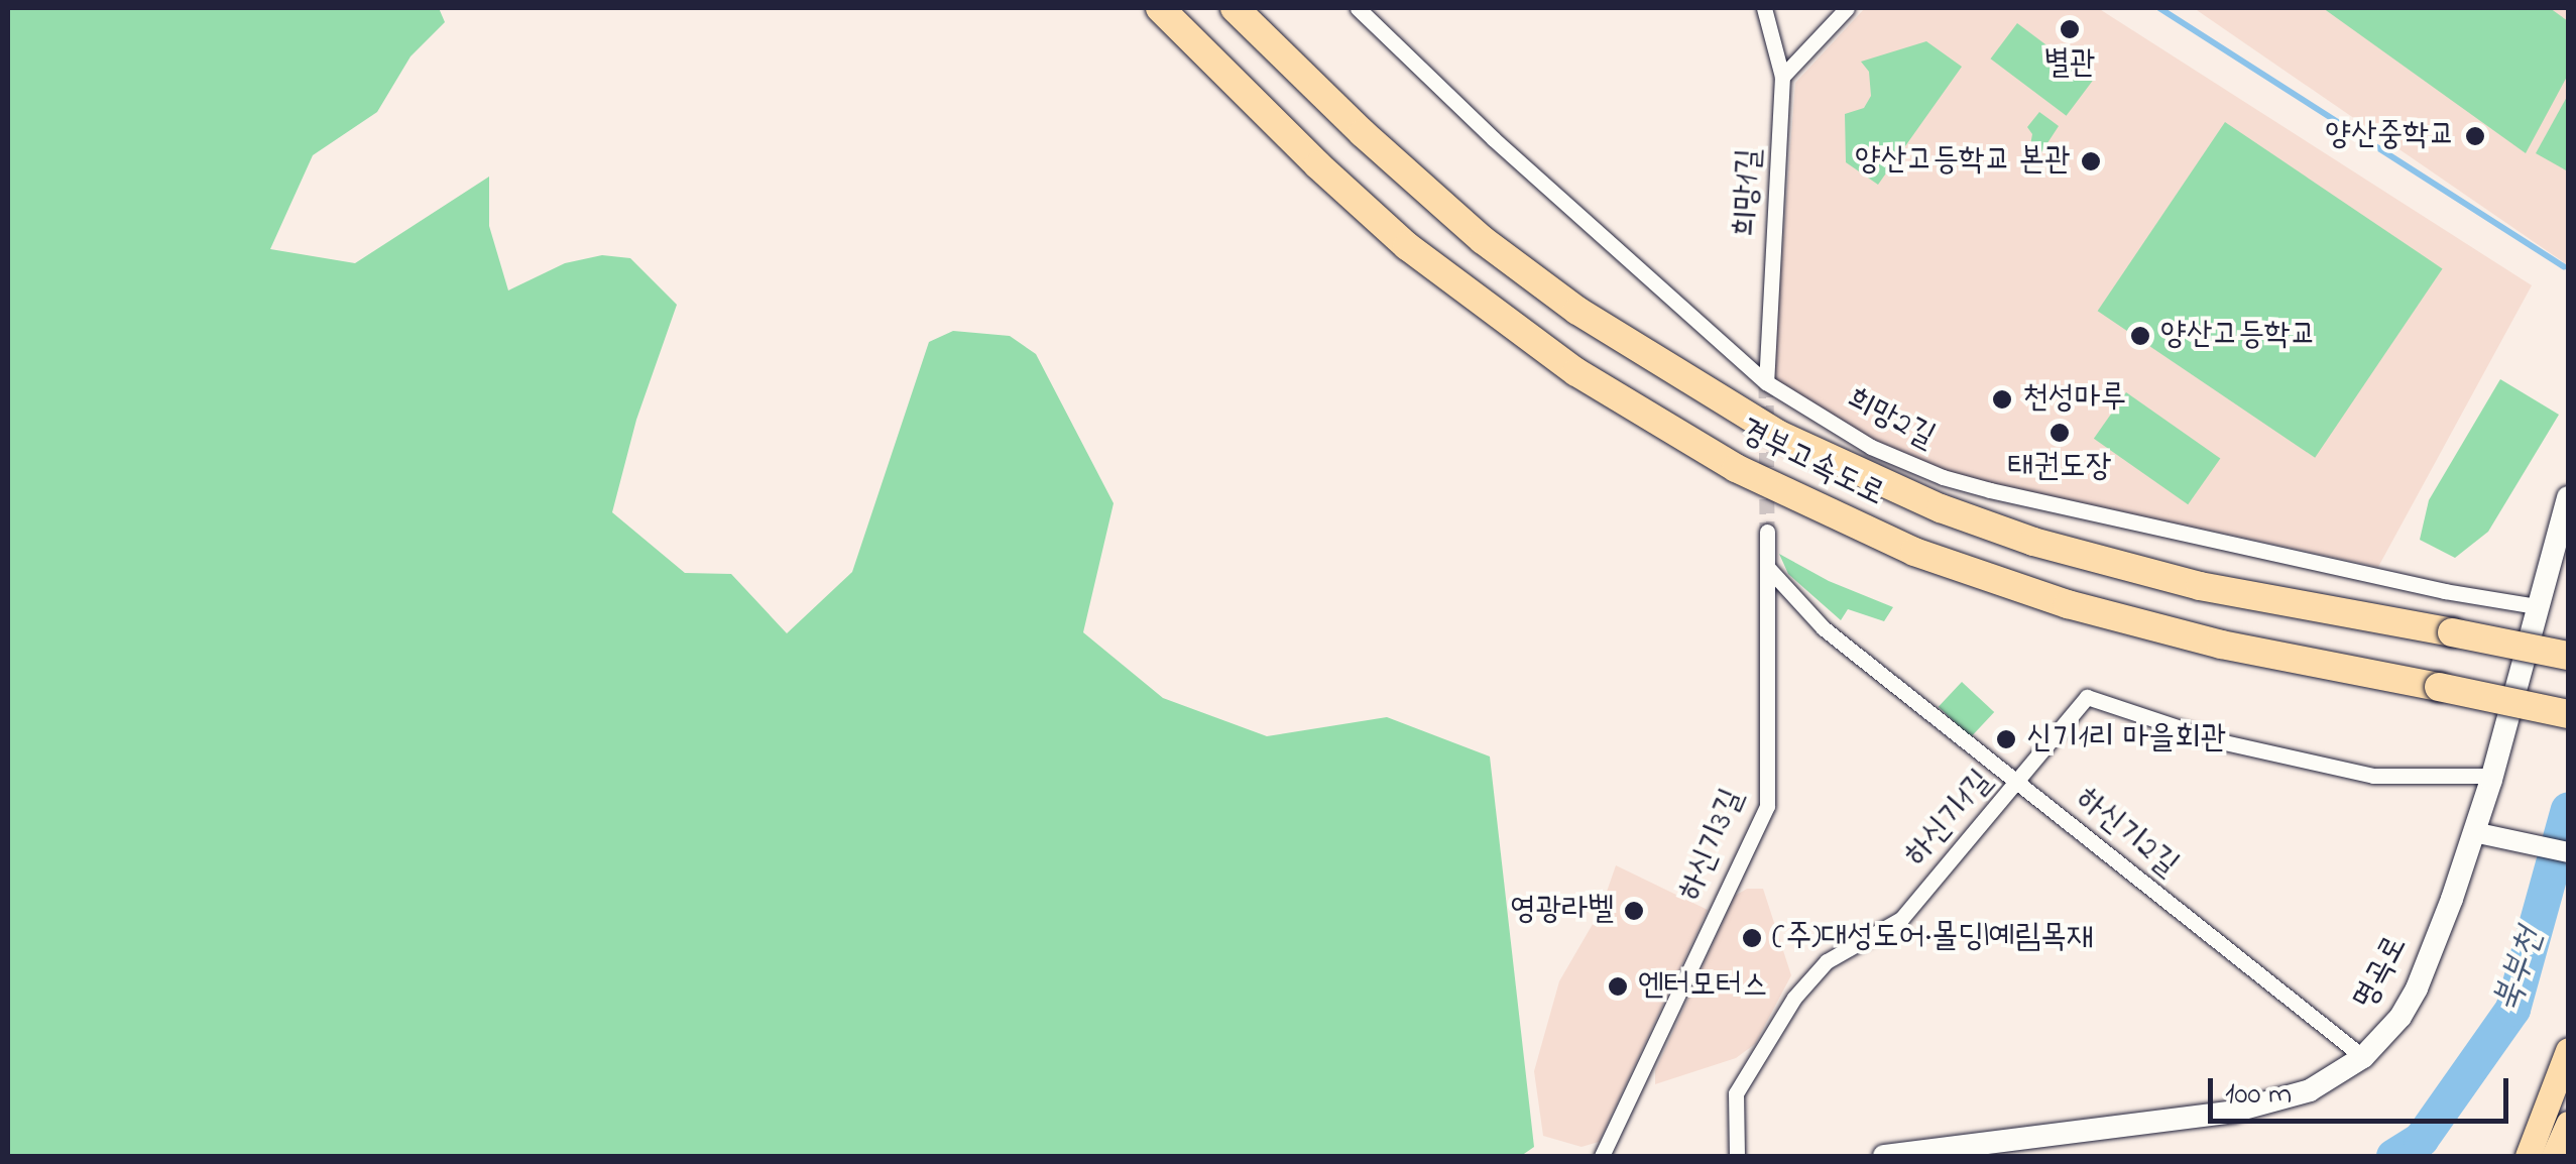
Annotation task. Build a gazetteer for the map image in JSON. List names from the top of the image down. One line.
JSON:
{"streets":{"highway":["경부고속도로"],"main road":["명곡로"],"street":["희망1길","희망2길","하신기1길","하신기2길","하신기3길"]},"crossings":[["희망1길","희망2길"],["희망2길","명곡로"],["하신기1길","하신기2길"],["하신기1길","명곡로"],["하신기2길","하신기3길"],["하신기2길","명곡로"]],"water":["북부천"],"places":["별관","양산중학교","양산고등학교 본관","양산고등학교","천성마루","태권도장","신기1리 마을회관","영광라벨","(주)대성도어·몰딩|예림목재","엔터모터스"],"scale_bar":"100 m"}
